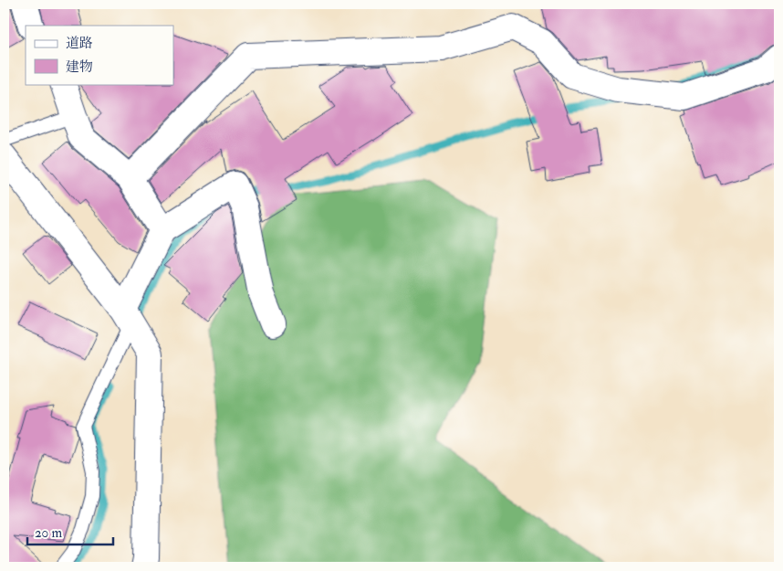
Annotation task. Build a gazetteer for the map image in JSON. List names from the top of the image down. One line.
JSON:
{"legend":["道路","建物"],"scale_bar":"20 m"}
